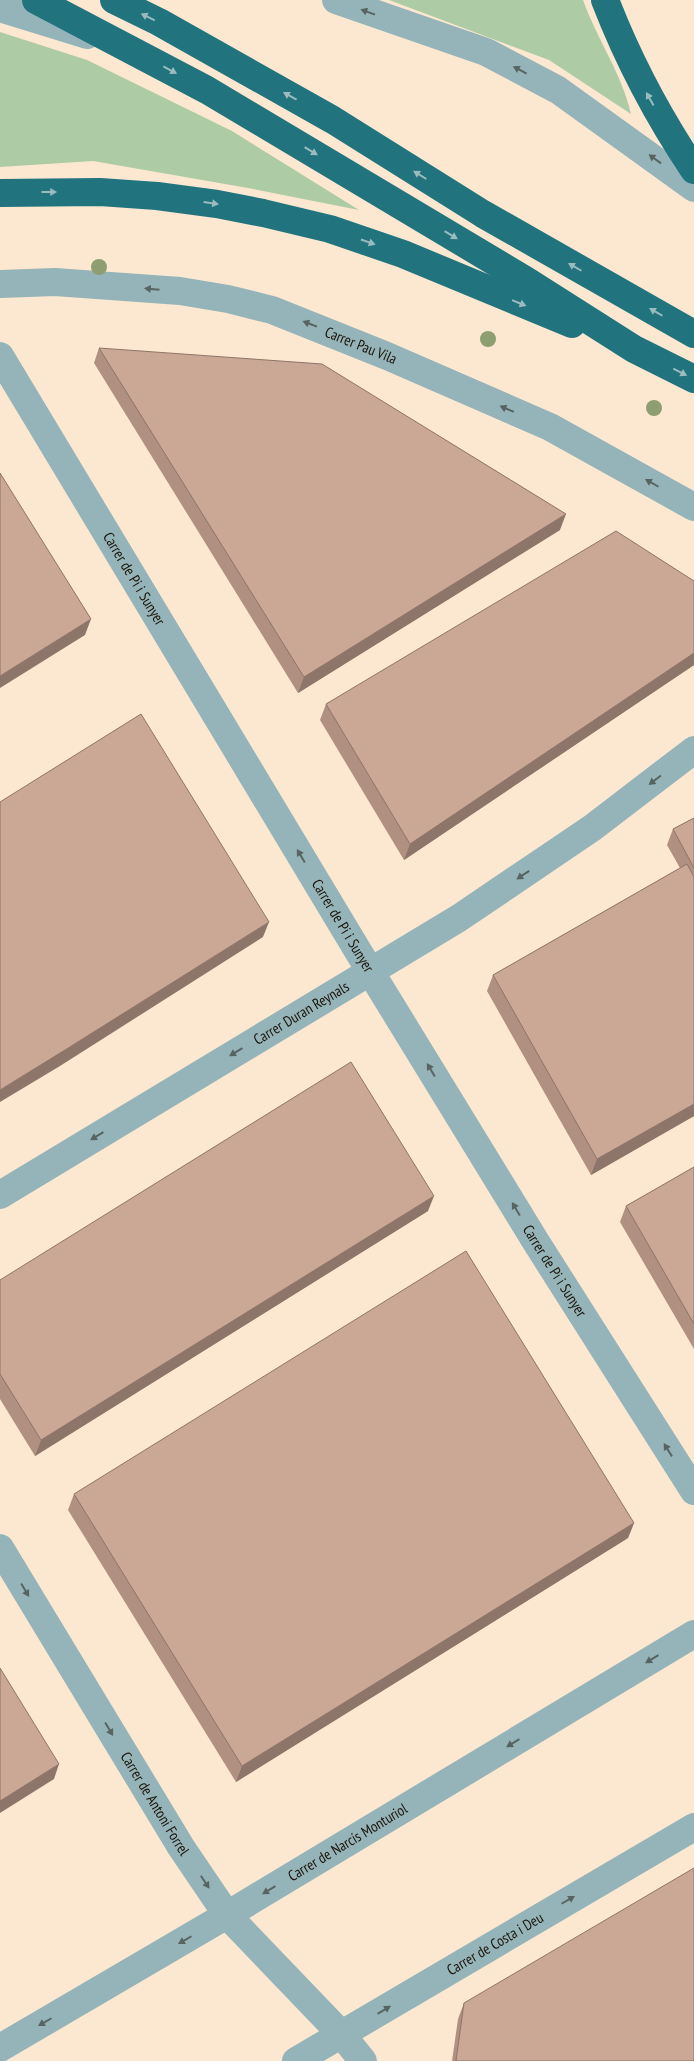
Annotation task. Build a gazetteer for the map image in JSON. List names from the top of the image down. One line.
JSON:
{"streets":{"street":["Carrer Pau Vila","Carrer de Pi i Sunyer","Carrer Duran Reynals","Carrer de Antoni Forrel","Carrer de Narcís Monturiol","Carrer de Costa i Deu"]},"crossings":[["Carrer de Pi i Sunyer","Carrer Duran Reynals"],["Carrer de Antoni Forrel","Carrer de Narcís Monturiol"],["Carrer de Antoni Forrel","Carrer de Costa i Deu"]],"one_way":["Carrer Pau Vila","Carrer de Pi i Sunyer","Carrer Duran Reynals","Carrer de Antoni Forrel","Carrer de Narcís Monturiol","Carrer de Costa i Deu"]}
